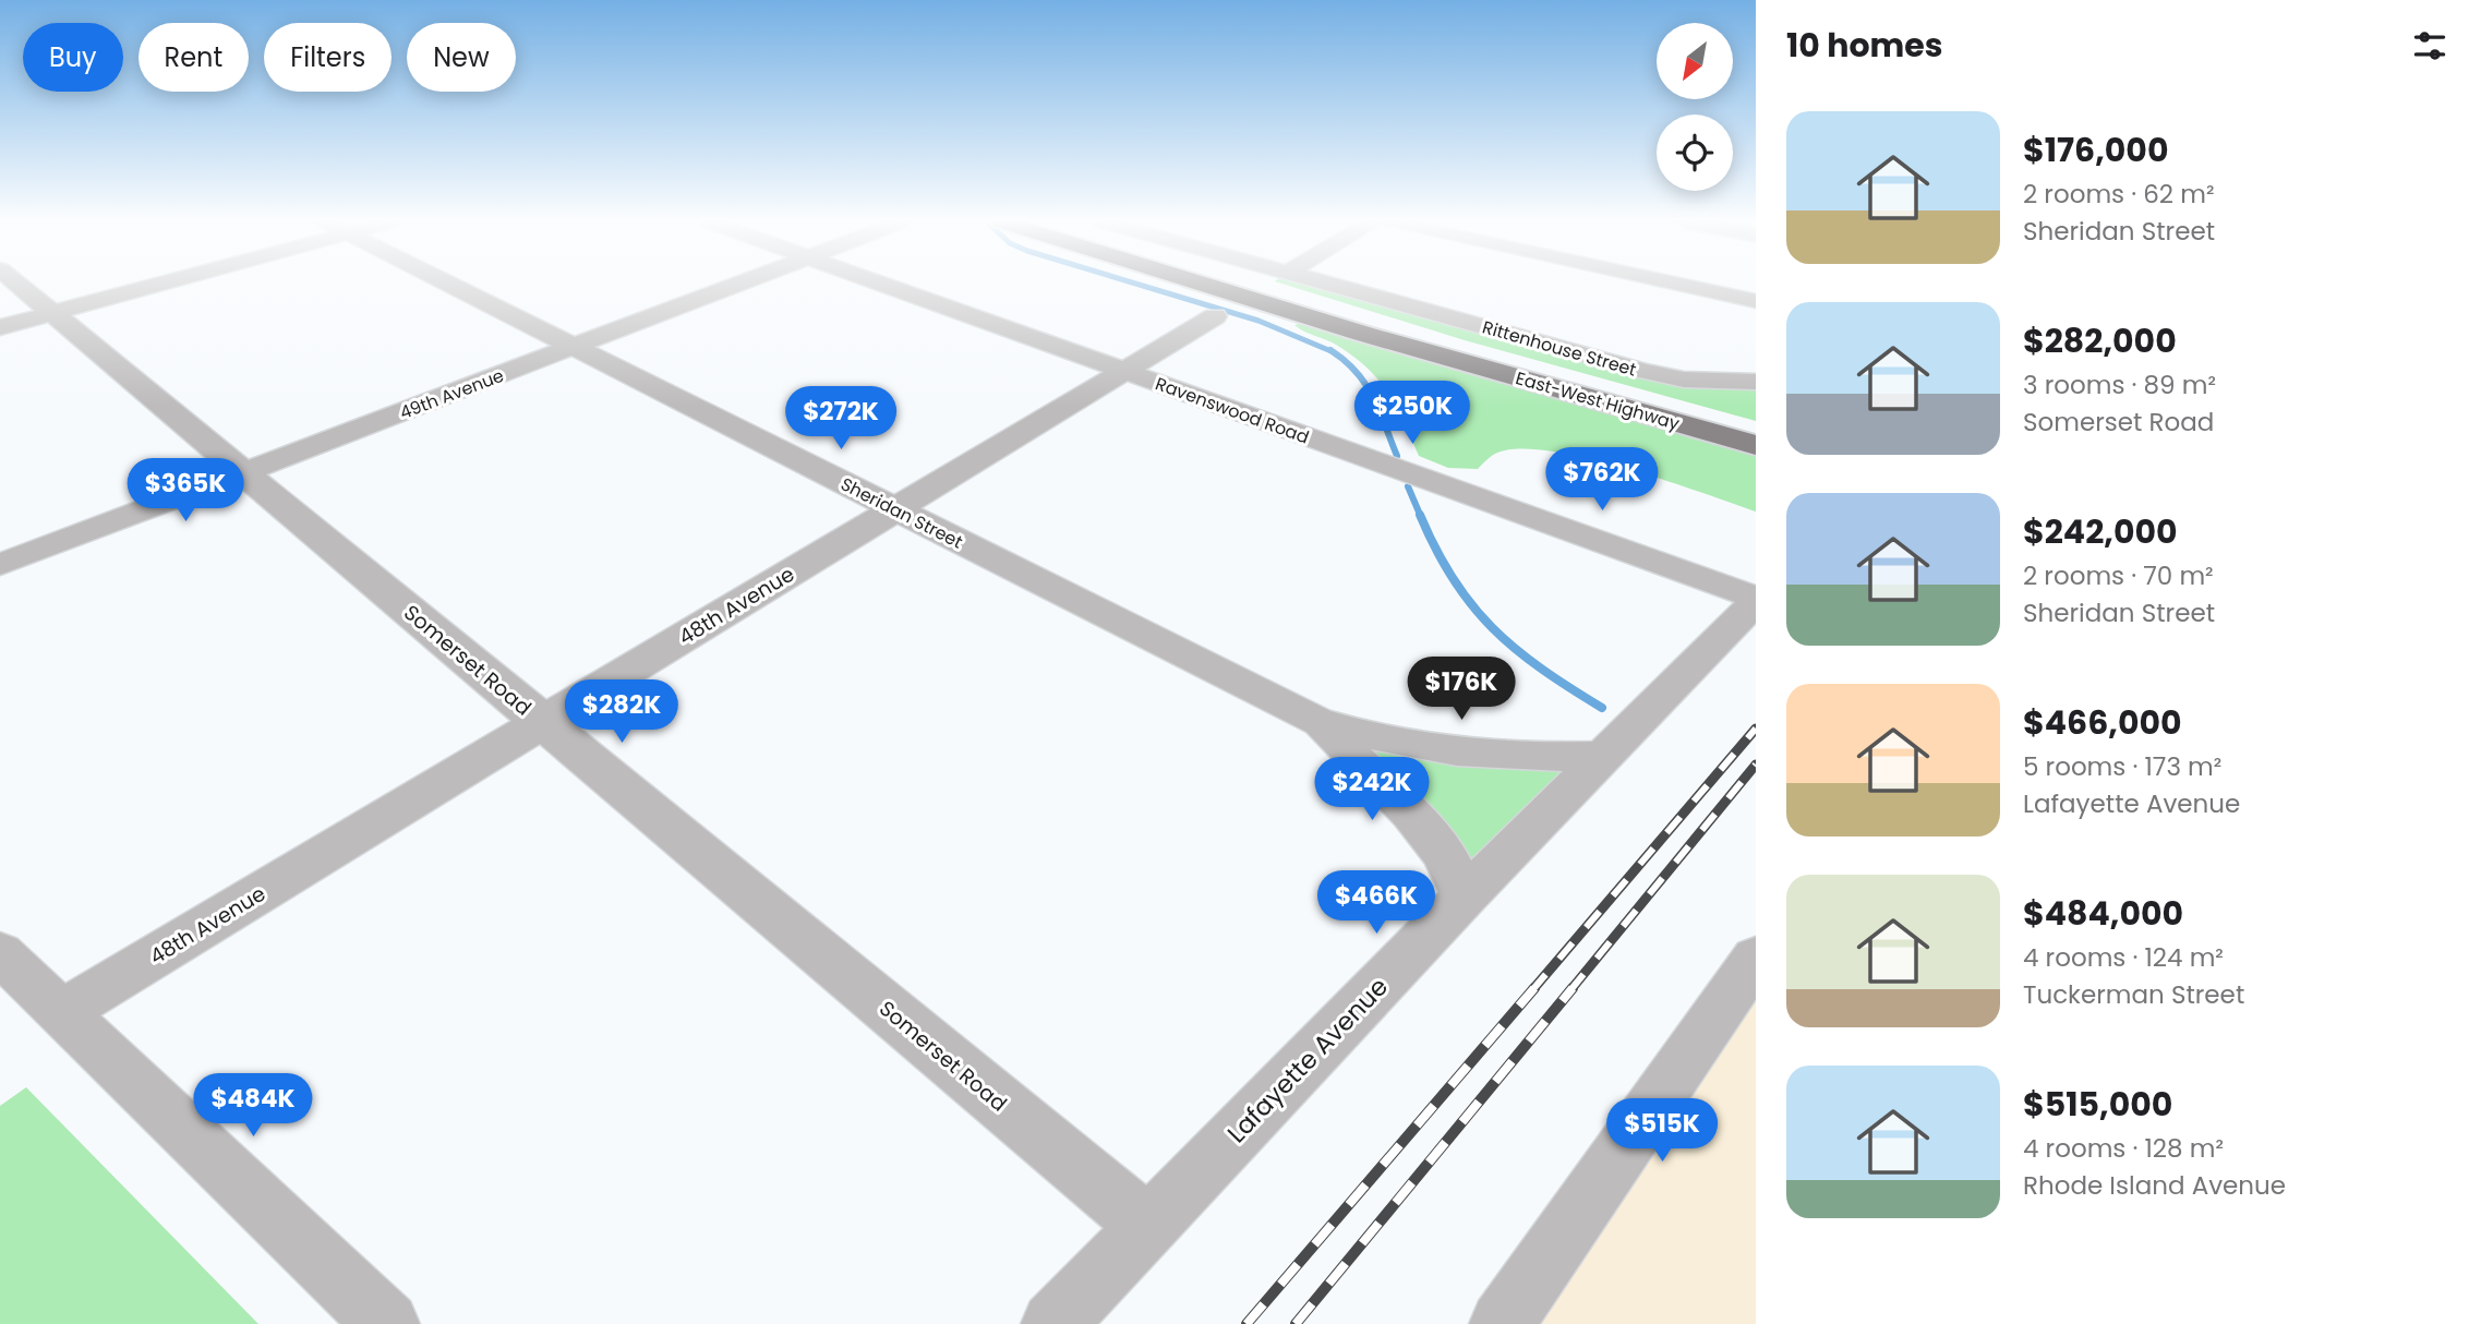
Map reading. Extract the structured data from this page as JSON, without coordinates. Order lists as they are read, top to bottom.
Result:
{
  "streets": {
    "main road": ["East-West Highway"],
    "street": [
      "Rittenhouse Street",
      "49th Avenue",
      "Ravenswood Road",
      "Sheridan Street",
      "48th Avenue",
      "Somerset Road",
      "Lafayette Avenue"
    ]
  },
  "crossings": [
    ["49th Avenue", "Sheridan Street"],
    ["49th Avenue", "Somerset Road"],
    ["Ravenswood Road", "48th Avenue"],
    ["Ravenswood Road", "Lafayette Avenue"],
    ["Sheridan Street", "48th Avenue"],
    ["Sheridan Street", "Lafayette Avenue"],
    ["48th Avenue", "Somerset Road"],
    ["Somerset Road", "Lafayette Avenue"]
  ],
  "north": "bottom left",
  "page": {
    "heading": "10 homes",
    "chip": [
      "Buy",
      "Rent",
      "Filters",
      "New"
    ],
    "list": [
      {
        "name": "$176,000",
        "note": "2 rooms · 62 m² · Sheridan Street"
      },
      {
        "name": "$282,000",
        "note": "3 rooms · 89 m² · Somerset Road"
      },
      {
        "name": "$242,000",
        "note": "2 rooms · 70 m² · Sheridan Street"
      },
      {
        "name": "$466,000",
        "note": "5 rooms · 173 m² · Lafayette Avenue"
      },
      {
        "name": "$484,000",
        "note": "4 rooms · 124 m² · Tuckerman Street"
      },
      {
        "name": "$515,000",
        "note": "4 rooms · 128 m² · Rhode Island Avenue"
      }
    ],
    "price": [
      "$250K",
      "$272K",
      "$762K",
      "$365K",
      "$176K",
      "$282K",
      "$242K",
      "$466K",
      "$484K",
      "$515K"
    ]
  }
}
